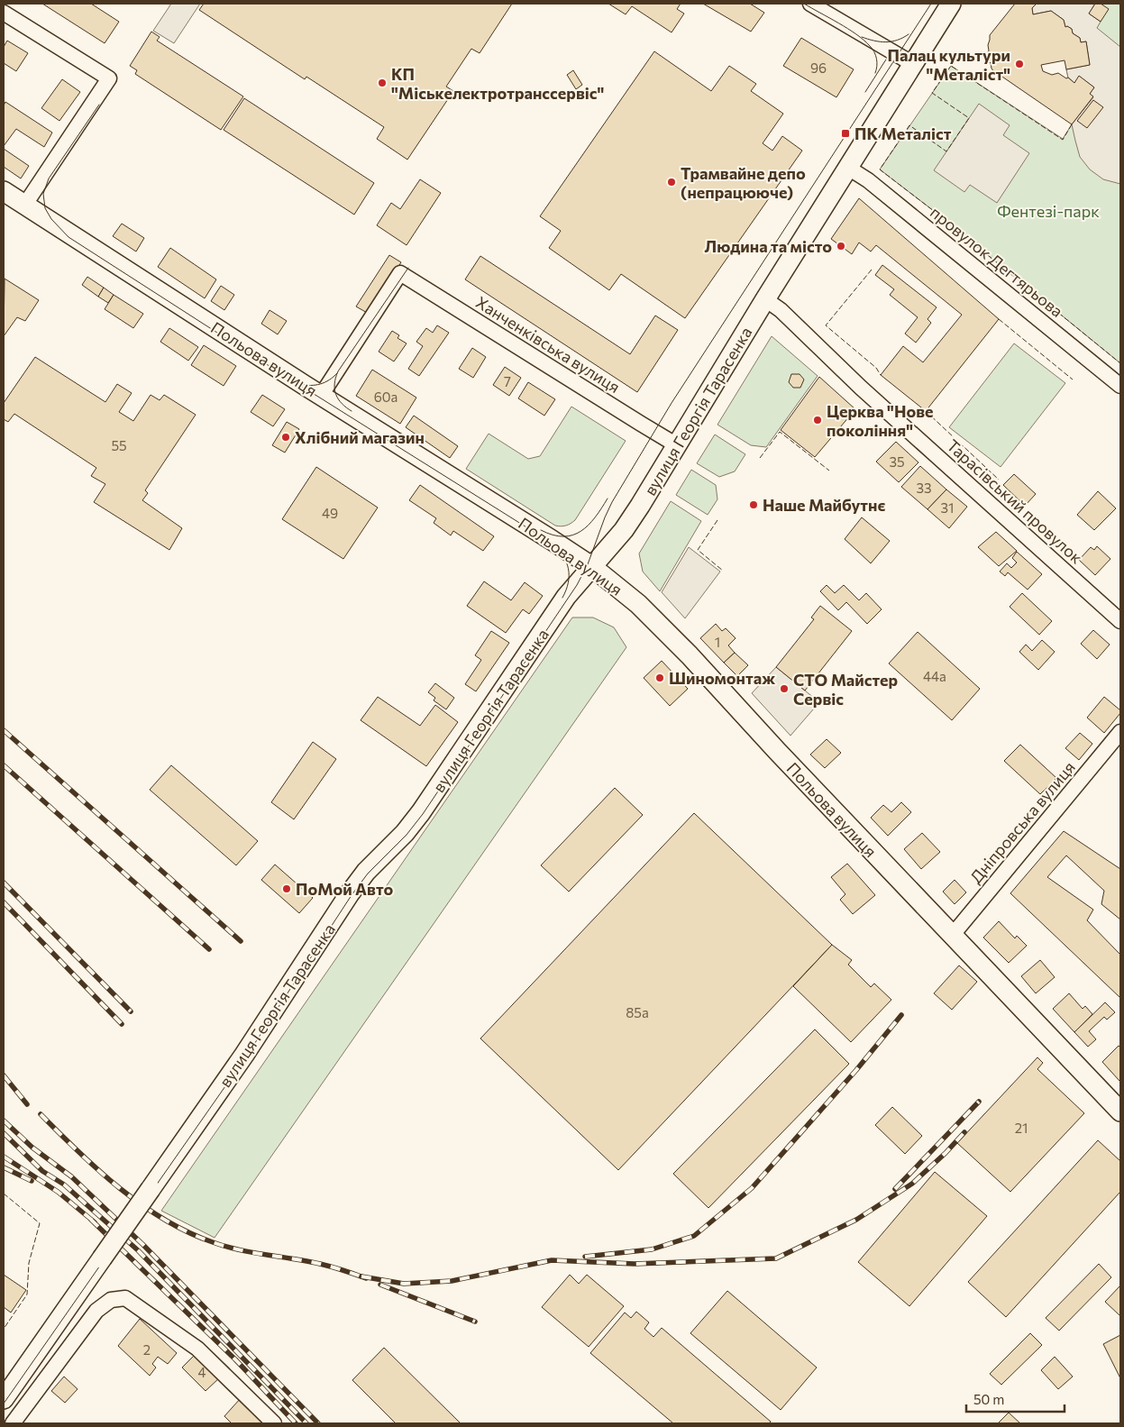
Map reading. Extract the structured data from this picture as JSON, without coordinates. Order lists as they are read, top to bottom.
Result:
{
  "streets": {
    "main road": ["Польова вулиця", "вулиця Георгія Тарасенка"],
    "street": [
      "провулок Дегтярьова",
      "Ханченківська вулиця",
      "Тарасівський провулок",
      "Дніпровська вулиця"
    ]
  },
  "crossings": [
    ["провулок Дегтярьова", "вулиця Георгія Тарасенка"],
    ["Ханченківська вулиця", "Польова вулиця"],
    ["Ханченківська вулиця", "вулиця Георгія Тарасенка"],
    ["Польова вулиця", "вулиця Георгія Тарасенка"],
    ["Польова вулиця", "Дніпровська вулиця"],
    ["вулиця Георгія Тарасенка", "Тарасівський провулок"]
  ],
  "parks": ["Фентезі-парк"],
  "places": {
    "other": [
      "Палац культури \"Металіст\"",
      "КП \"Міськелектротранссервіс\"",
      "Трамвайне депо (непрацююче)",
      "Людина та місто",
      "Церква \"Нове покоління\"",
      "Хлібний магазин",
      "Наше Майбутнє",
      "Шиномонтаж",
      "СТО Майстер Сервіс",
      "ПоМой Авто"
    ],
    "transit": ["ПК Металіст"]
  },
  "house_numbers": [
    "96",
    "7",
    "60а",
    "55",
    "35",
    "33",
    "31",
    "49",
    "1",
    "44а",
    "85а",
    "21",
    "2",
    "4"
  ],
  "scale_bar": "50 m"
}
